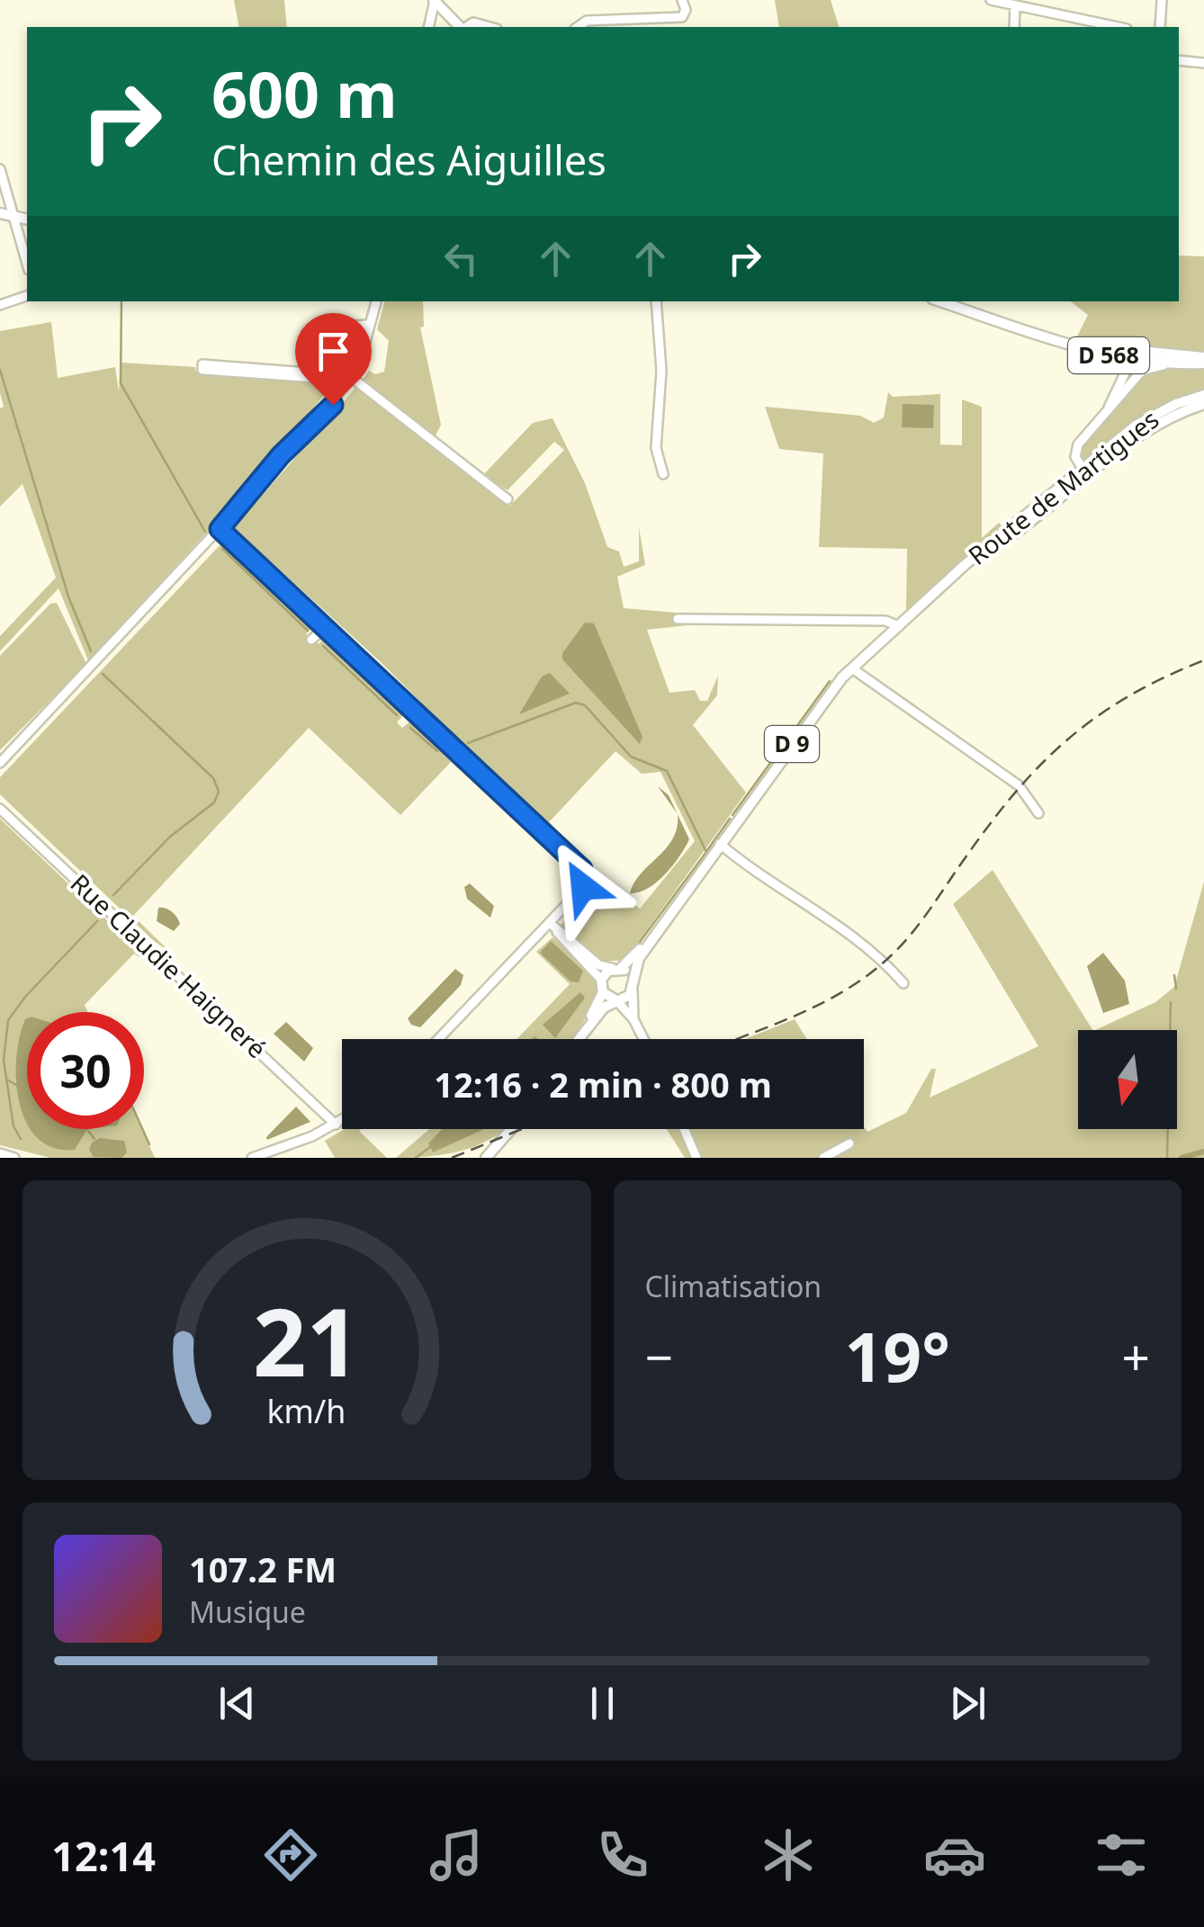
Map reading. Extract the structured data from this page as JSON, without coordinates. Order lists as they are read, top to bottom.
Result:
{
  "streets": {
    "main road": ["D 568", "Route de Martigues", "D 9"],
    "street": ["Rue Claudie Haigneré"]
  },
  "north": "bottom",
  "page": {
    "turn": ["600 m", "Chemin des Aiguilles"],
    "limit": "30",
    "trip": "12:16 · 2 min · 800 m",
    "tile": "Climatisation",
    "heat": ["−", "19°", "+"],
    "song": ["107.2 FM", "Musique"],
    "tabs": "12:14",
    "gauge": ["21", "km/h"]
  }
}
